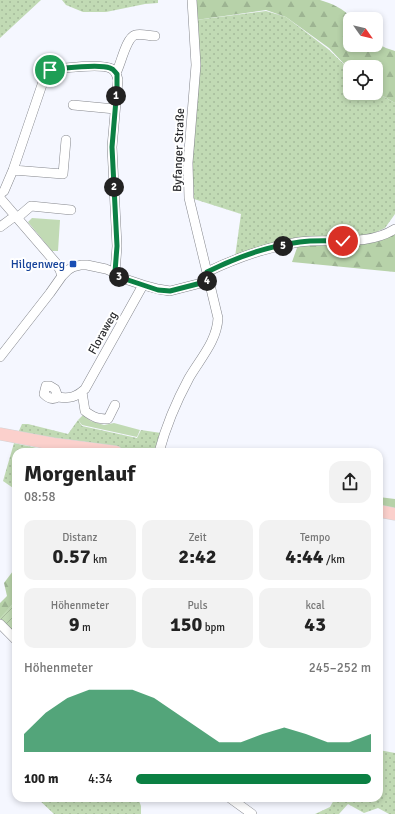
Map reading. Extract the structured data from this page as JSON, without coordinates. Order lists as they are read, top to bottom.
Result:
{
  "streets": {
    "street": ["Byfanger Straße", "Floraweg"]
  },
  "places": {
    "transit": ["Hilgenweg"]
  },
  "north": "bottom right",
  "page": {
    "pins": [
      "1",
      "2",
      "5",
      "3",
      "4"
    ],
    "heading": ["Morgenlauf", "08:58"],
    "stats": [
      ["Distanz", "0.57 km"],
      ["Zeit", "2:42"],
      ["Tempo", "4:44 /km"],
      ["Höhenmeter", "9 m"],
      ["Puls", "150 bpm"],
      ["kcal", "43"]
    ],
    "chart": ["Höhenmeter", "245–252 m"],
    "list": [
      {
        "name": "100 m",
        "note": "4:34"
      }
    ]
  }
}
